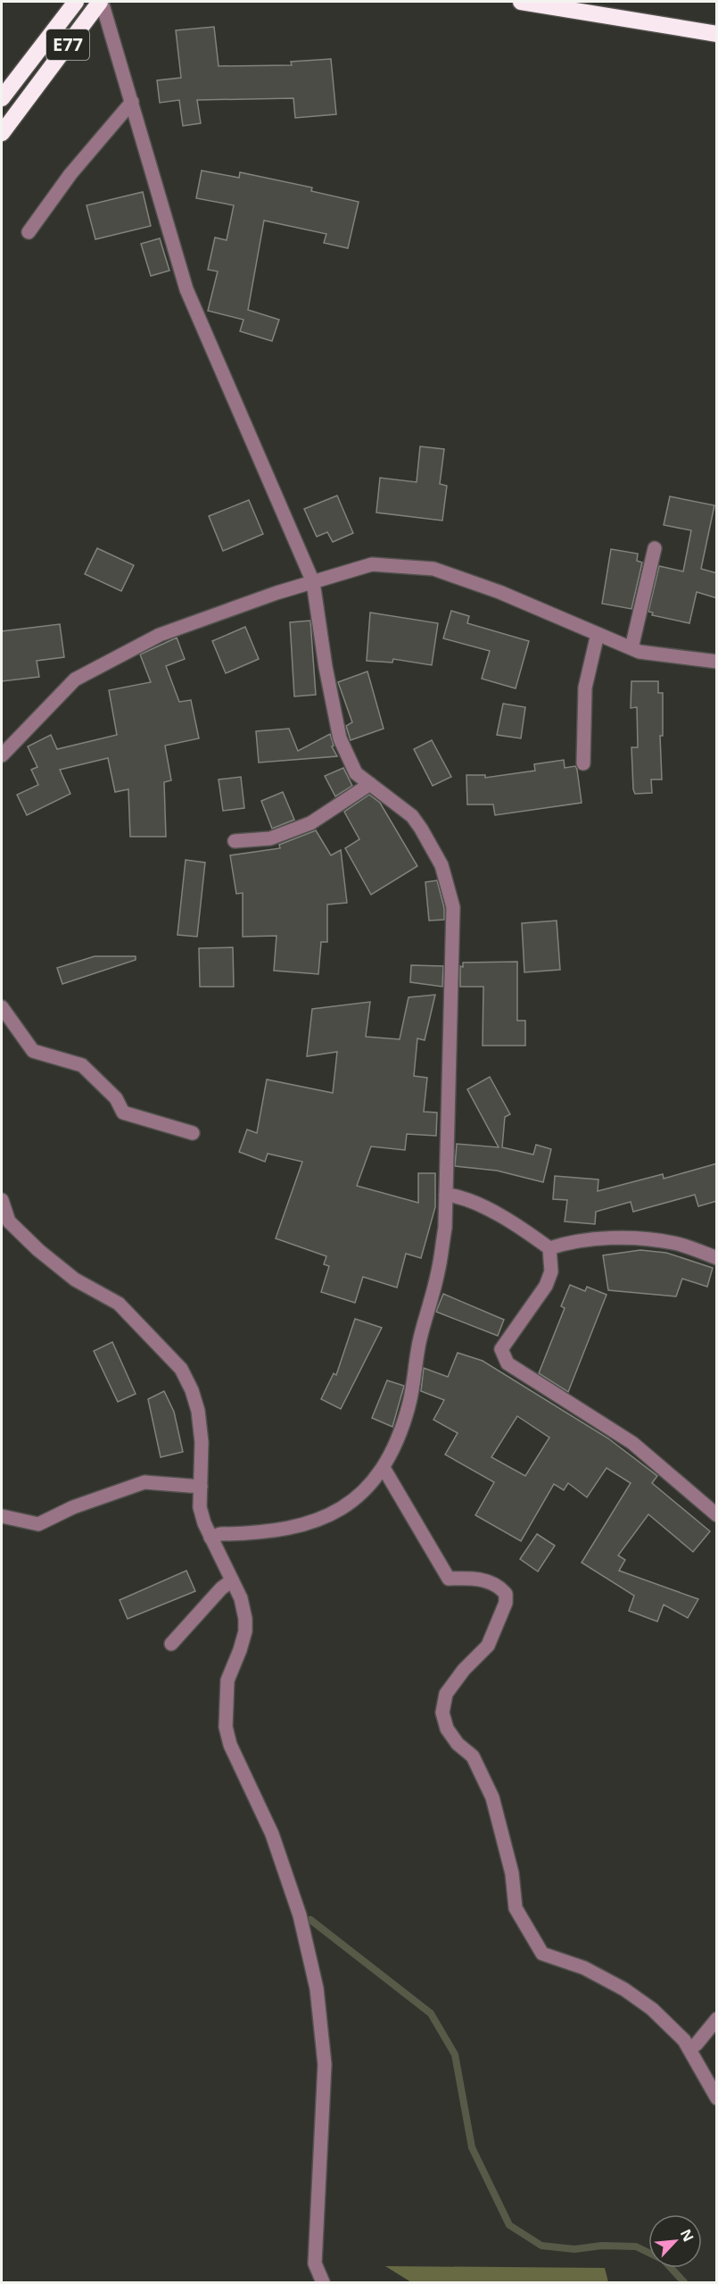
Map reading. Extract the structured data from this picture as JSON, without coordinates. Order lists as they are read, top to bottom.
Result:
{
  "streets": {
    "highway": ["E77"]
  },
  "north": "top right"
}
